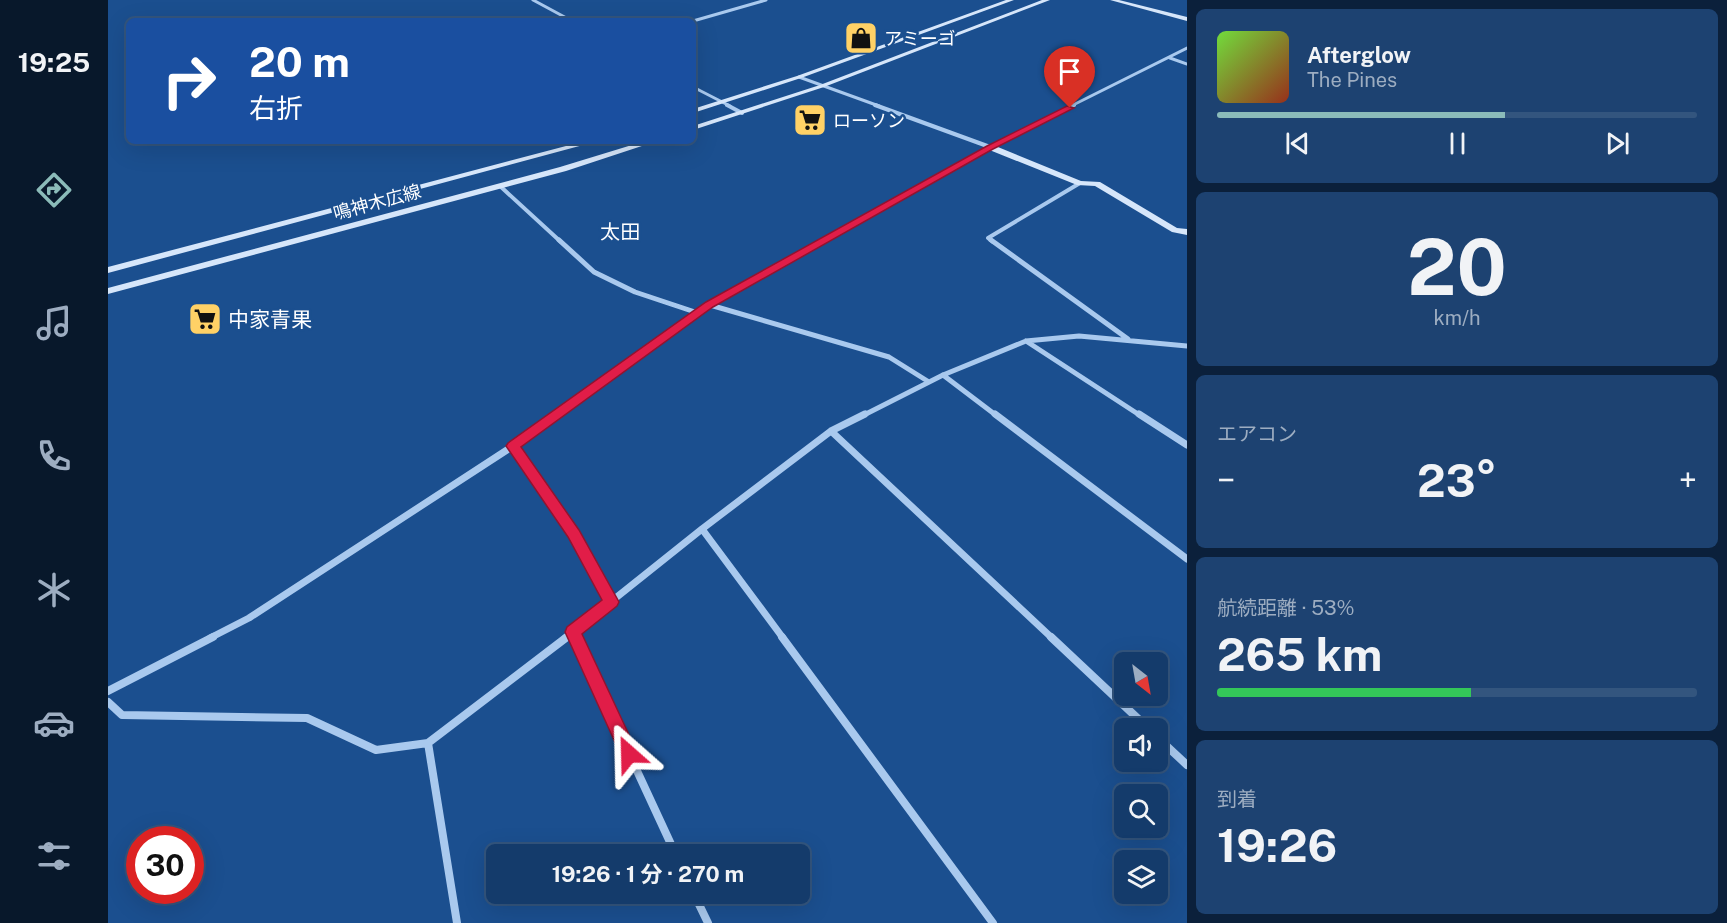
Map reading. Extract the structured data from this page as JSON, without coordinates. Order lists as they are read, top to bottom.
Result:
{
  "streets": {
    "main road": ["鳴神木広線"]
  },
  "districts": ["太田"],
  "places": {
    "shop": ["アミーゴ"],
    "supermarket": ["ローソン", "中家青果"]
  },
  "north": "bottom right",
  "page": {
    "tabs": "19:25",
    "turn": ["20 m", "右折"],
    "song": ["Afterglow", "The Pines"],
    "tile": [
      ["20", "km/h"],
      "エアコン",
      ["航続距離 · 53%", "265 km"],
      ["到着", "19:26"]
    ],
    "heat": ["−", "23°", "+"],
    "limit": "30",
    "trip": "19:26 · 1 分 · 270 m"
  }
}
